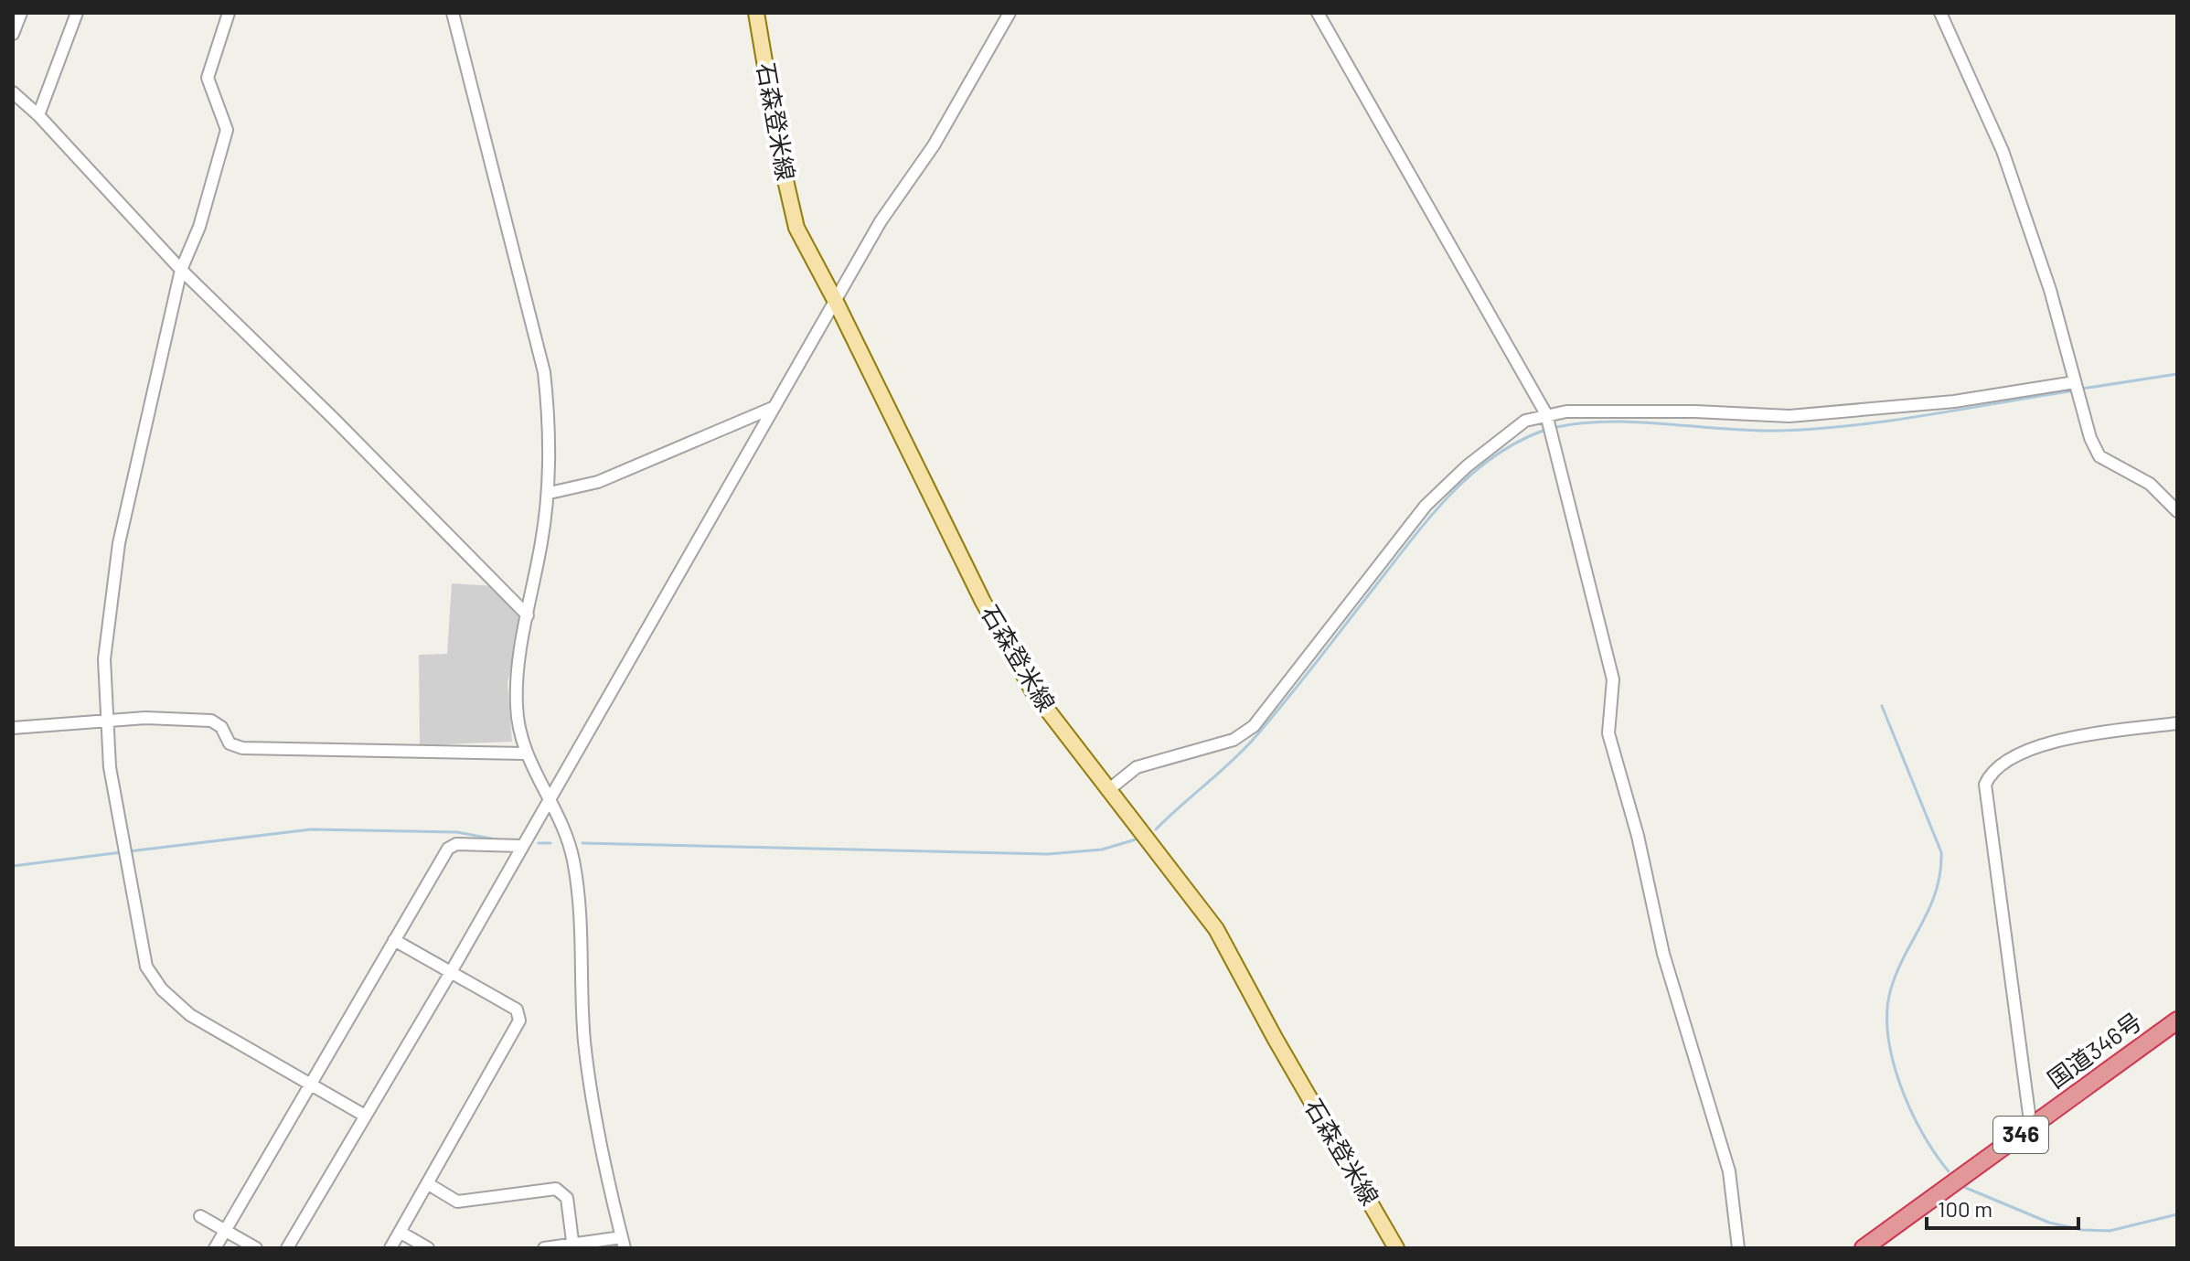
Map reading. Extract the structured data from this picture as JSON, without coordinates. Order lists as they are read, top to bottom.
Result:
{
  "streets": {
    "highway": ["国道346号", "346"],
    "main road": ["石森登米線"]
  },
  "scale_bar": "100 m"
}
